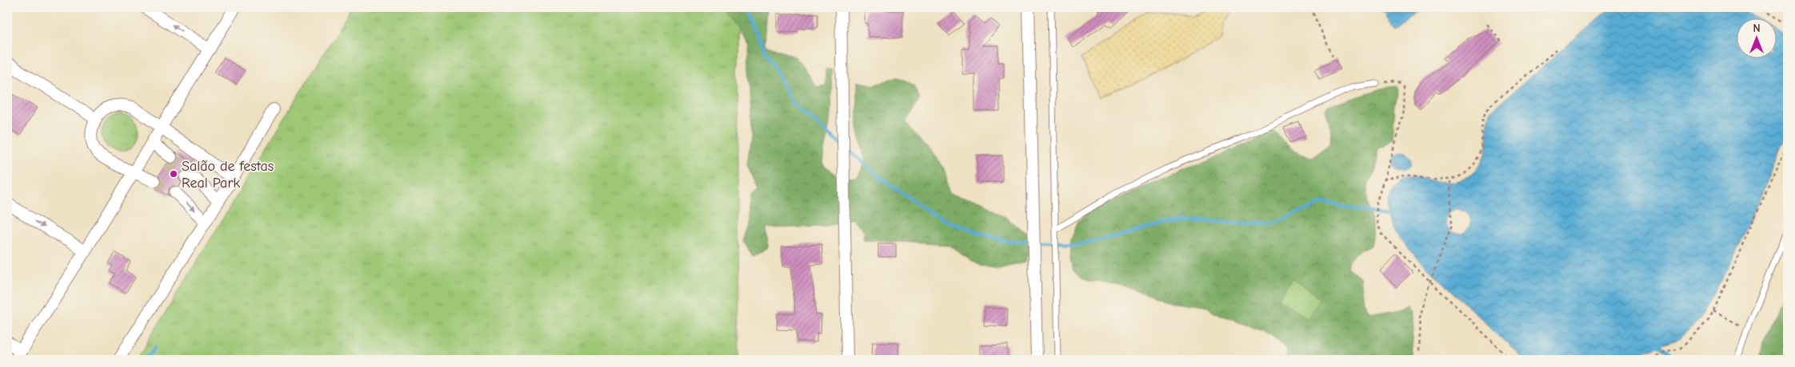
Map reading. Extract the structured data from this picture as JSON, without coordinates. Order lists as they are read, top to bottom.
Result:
{
  "places": ["Salão de festas Real Park"],
  "north": "top"
}
